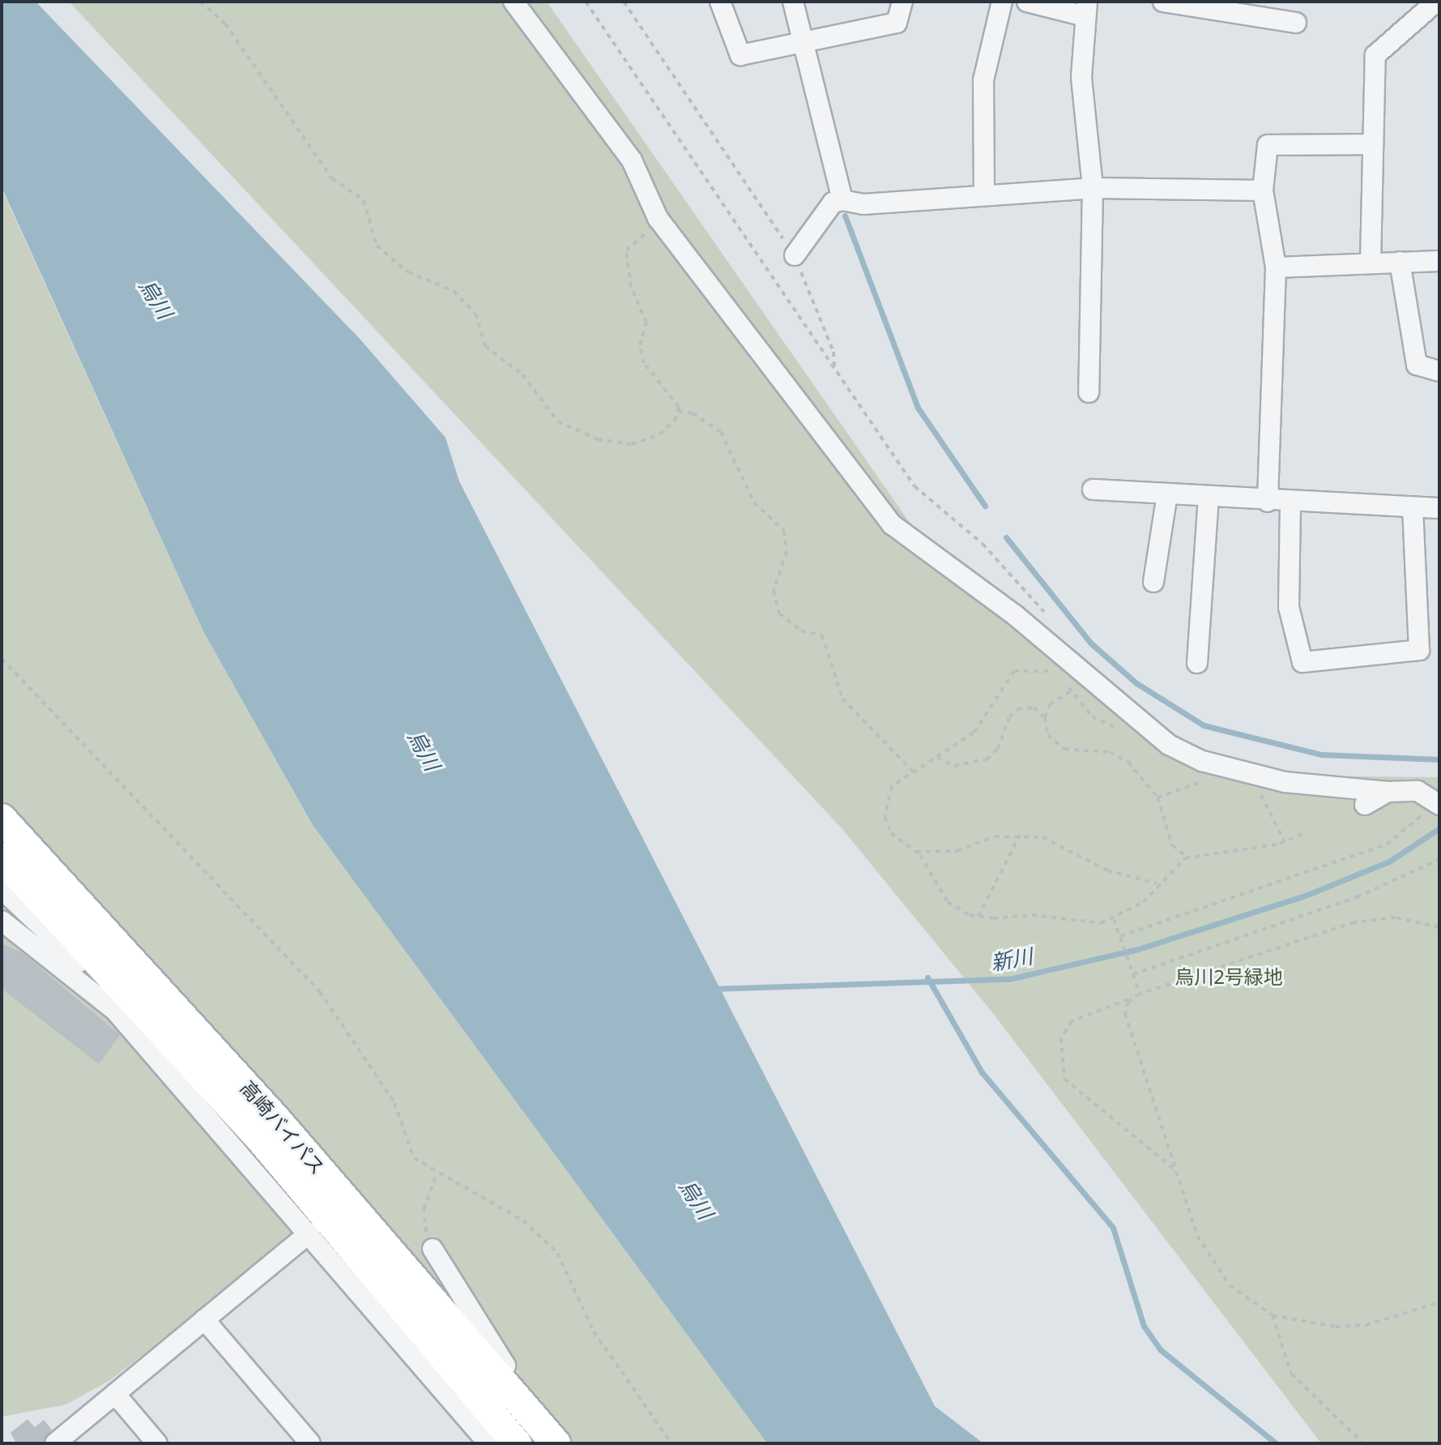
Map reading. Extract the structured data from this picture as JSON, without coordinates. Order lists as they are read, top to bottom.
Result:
{
  "streets": {
    "highway": ["高崎バイパス"]
  },
  "water": ["烏川", "新川"],
  "parks": ["烏川2号緑地"]
}
